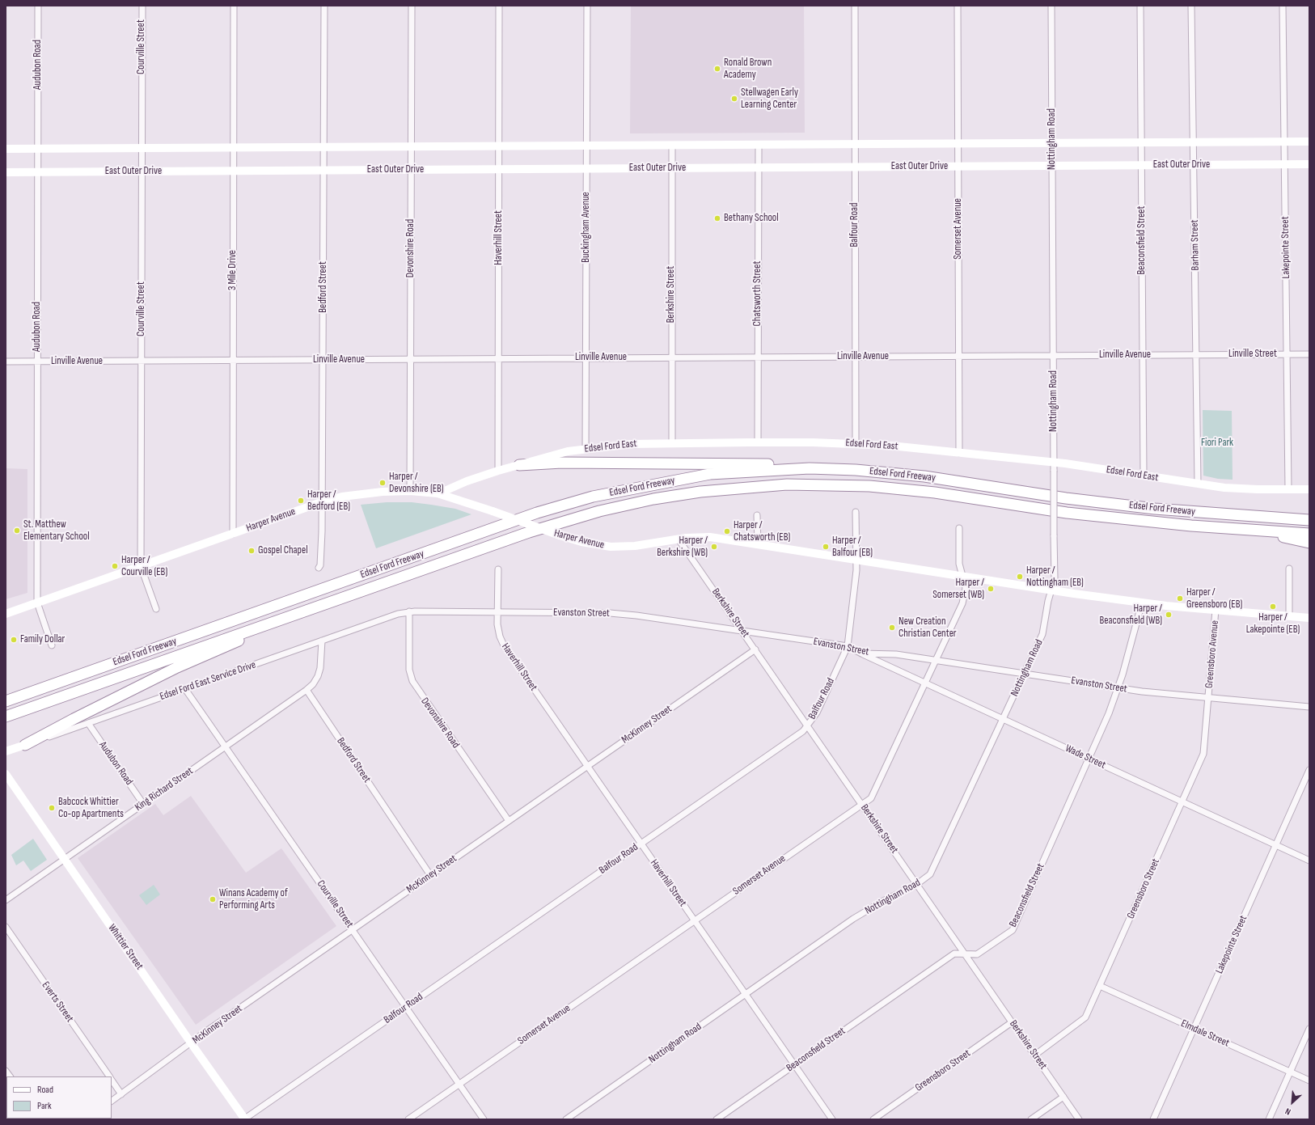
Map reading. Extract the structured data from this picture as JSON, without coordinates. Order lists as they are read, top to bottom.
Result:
{
  "streets": {
    "highway": ["Edsel Ford Freeway"],
    "street": [
      "Courville Street",
      "Audubon Road",
      "Nottingham Road",
      "East Outer Drive",
      "Balfour Road",
      "Buckingham Avenue",
      "Somerset Avenue",
      "Haverhill Street",
      "Beaconsfield Street",
      "Barham Street",
      "Lakepointe Street",
      "Devonshire Road",
      "3 Mile Drive",
      "Bedford Street",
      "Chatsworth Street",
      "Berkshire Street",
      "Linville Street",
      "Linville Avenue",
      "Edsel Ford East",
      "Harper Avenue",
      "Evanston Street",
      "Greensboro Avenue",
      "Edsel Ford East Service Drive",
      "McKinney Street",
      "Wade Street",
      "King Richard Street",
      "Greensboro Street",
      "Whittier Street",
      "Everts Street",
      "Elmdale Street"
    ]
  },
  "crossings": [
    ["Courville Street", "East Outer Drive"],
    ["Courville Street", "Balfour Road"],
    ["Courville Street", "Somerset Avenue"],
    ["Courville Street", "Linville Avenue"],
    ["Courville Street", "Harper Avenue"],
    ["Courville Street", "Edsel Ford East Service Drive"],
    ["Courville Street", "McKinney Street"],
    ["Courville Street", "King Richard Street"],
    ["Audubon Road", "East Outer Drive"],
    ["Audubon Road", "Linville Avenue"],
    ["Audubon Road", "Harper Avenue"],
    ["Audubon Road", "Edsel Ford East Service Drive"],
    ["Audubon Road", "King Richard Street"],
    ["Nottingham Road", "East Outer Drive"],
    ["Nottingham Road", "Haverhill Street"],
    ["Nottingham Road", "Berkshire Street"],
    ["Nottingham Road", "Linville Avenue"],
    ["Nottingham Road", "Edsel Ford East"],
    ["Nottingham Road", "Harper Avenue"],
    ["Nottingham Road", "Evanston Street"],
    ["Nottingham Road", "Wade Street"],
    ["East Outer Drive", "Balfour Road"],
    ["East Outer Drive", "Buckingham Avenue"],
    ["East Outer Drive", "Somerset Avenue"],
    ["East Outer Drive", "Haverhill Street"],
    ["East Outer Drive", "Beaconsfield Street"],
    ["East Outer Drive", "Barham Street"],
    ["East Outer Drive", "Lakepointe Street"],
    ["East Outer Drive", "Devonshire Road"],
    ["East Outer Drive", "3 Mile Drive"],
    ["East Outer Drive", "Bedford Street"],
    ["East Outer Drive", "Chatsworth Street"],
    ["East Outer Drive", "Berkshire Street"],
    ["Balfour Road", "Haverhill Street"],
    ["Balfour Road", "Berkshire Street"],
    ["Balfour Road", "Linville Avenue"],
    ["Balfour Road", "Edsel Ford East"],
    ["Balfour Road", "Harper Avenue"],
    ["Balfour Road", "Evanston Street"],
    ["Balfour Road", "Whittier Street"],
    ["Buckingham Avenue", "Linville Avenue"],
    ["Buckingham Avenue", "Edsel Ford East"],
    ["Somerset Avenue", "Haverhill Street"],
    ["Somerset Avenue", "Berkshire Street"],
    ["Somerset Avenue", "Linville Avenue"],
    ["Somerset Avenue", "Edsel Ford East"],
    ["Somerset Avenue", "Harper Avenue"],
    ["Somerset Avenue", "Evanston Street"],
    ["Somerset Avenue", "Wade Street"],
    ["Haverhill Street", "Beaconsfield Street"],
    ["Haverhill Street", "Linville Avenue"],
    ["Haverhill Street", "Edsel Ford East"],
    ["Haverhill Street", "Evanston Street"],
    ["Haverhill Street", "McKinney Street"],
    ["Beaconsfield Street", "Berkshire Street"],
    ["Beaconsfield Street", "Linville Avenue"],
    ["Beaconsfield Street", "Edsel Ford East"],
    ["Beaconsfield Street", "Harper Avenue"],
    ["Beaconsfield Street", "Evanston Street"],
    ["Beaconsfield Street", "Wade Street"],
    ["Barham Street", "Linville Street"],
    ["Barham Street", "Linville Avenue"],
    ["Barham Street", "Edsel Ford East"],
    ["Lakepointe Street", "Linville Street"],
    ["Lakepointe Street", "Edsel Ford East"],
    ["Lakepointe Street", "Wade Street"],
    ["Lakepointe Street", "Elmdale Street"],
    ["Devonshire Road", "Linville Avenue"],
    ["Devonshire Road", "Harper Avenue"],
    ["Devonshire Road", "Evanston Street"],
    ["Devonshire Road", "Edsel Ford East Service Drive"],
    ["Devonshire Road", "McKinney Street"],
    ["3 Mile Drive", "Linville Avenue"],
    ["3 Mile Drive", "Harper Avenue"],
    ["Bedford Street", "Linville Avenue"],
    ["Bedford Street", "Harper Avenue"],
    ["Bedford Street", "McKinney Street"],
    ["Bedford Street", "King Richard Street"],
    ["Chatsworth Street", "Linville Avenue"],
    ["Chatsworth Street", "Edsel Ford East"],
    ["Berkshire Street", "Linville Avenue"],
    ["Berkshire Street", "Edsel Ford East"],
    ["Berkshire Street", "Harper Avenue"],
    ["Berkshire Street", "Evanston Street"],
    ["Berkshire Street", "McKinney Street"],
    ["Berkshire Street", "Greensboro Street"],
    ["Linville Street", "Linville Avenue"],
    ["Edsel Ford East", "Harper Avenue"],
    ["Harper Avenue", "Greensboro Avenue"],
    ["Evanston Street", "Greensboro Avenue"],
    ["Evanston Street", "Edsel Ford East Service Drive"],
    ["Evanston Street", "Wade Street"],
    ["Evanston Street", "Greensboro Street"],
    ["Greensboro Avenue", "Greensboro Street"],
    ["McKinney Street", "Whittier Street"],
    ["McKinney Street", "Everts Street"],
    ["Wade Street", "Greensboro Street"],
    ["King Richard Street", "Whittier Street"],
    ["Greensboro Street", "Elmdale Street"]
  ],
  "parks": ["Fiori Park"],
  "places": [
    "Ronald Brown Academy",
    "Stellwagen Early Learning Center",
    "Bethany School",
    "Harper / Devonshire (EB)",
    "Harper / Bedford (EB)",
    "St. Matthew Elementary School",
    "Harper / Chatsworth (EB)",
    "Harper / Berkshire (WB)",
    "Harper / Balfour (EB)",
    "Gospel Chapel",
    "Harper / Courville (EB)",
    "Harper / Nottingham (EB)",
    "Harper / Somerset (WB)",
    "Harper / Greensboro (EB)",
    "Harper / Lakepointe (EB)",
    "Harper / Beaconsfield (WB)",
    "New Creation Christian Center",
    "Family Dollar",
    "Babcock Whittier Co-op Apartments",
    "Winans Academy of Performing Arts"
  ],
  "legend": ["Road", "Park"],
  "north": "bottom left"
}
